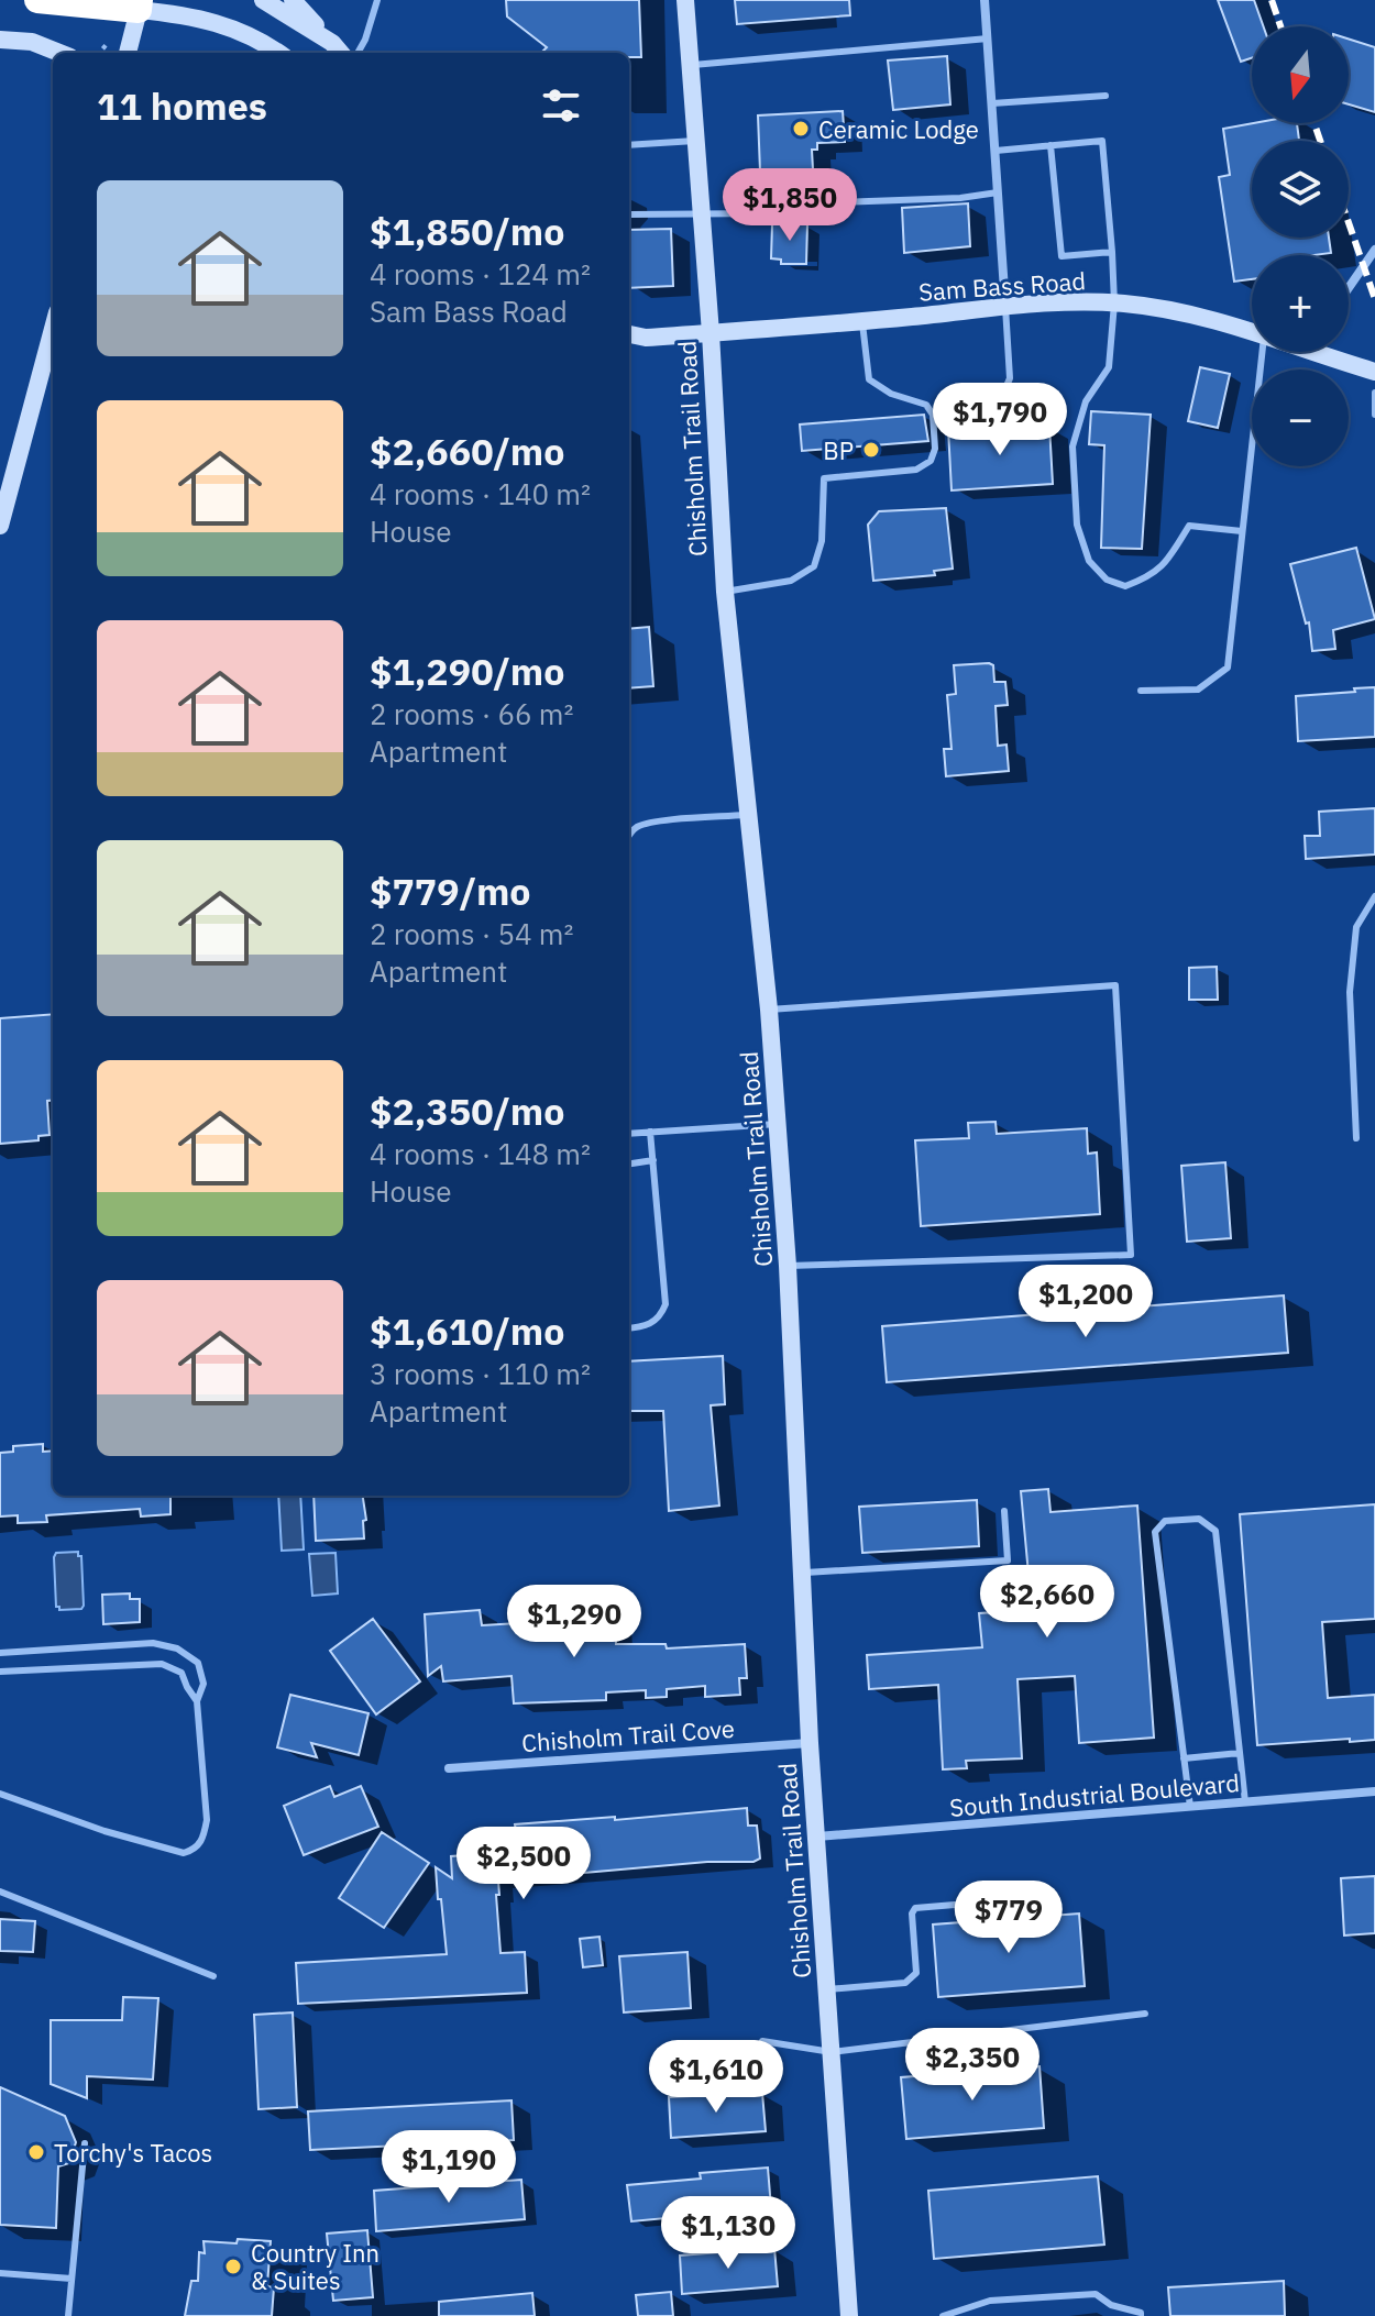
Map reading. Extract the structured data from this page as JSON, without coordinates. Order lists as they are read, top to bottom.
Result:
{
  "streets": {
    "street": [
      "Sam Bass Road",
      "Chisholm Trail Road",
      "Chisholm Trail Cove",
      "South Industrial Boulevard"
    ]
  },
  "crossings": [
    ["Sam Bass Road", "Chisholm Trail Road"],
    ["Chisholm Trail Road", "Chisholm Trail Cove"],
    ["Chisholm Trail Road", "South Industrial Boulevard"]
  ],
  "places": [
    "Ceramic Lodge",
    "BP",
    "Torchy's Tacos",
    "Country Inn & Suites"
  ],
  "north": "bottom",
  "page": {
    "map_buttons": ["+", "−"],
    "heading": "11 homes",
    "list": [
      {
        "name": "$1,850/mo",
        "note": "4 rooms · 124 m² · Sam Bass Road"
      },
      {
        "name": "$2,660/mo",
        "note": "4 rooms · 140 m² · House"
      },
      {
        "name": "$1,290/mo",
        "note": "2 rooms · 66 m² · Apartment"
      },
      {
        "name": "$779/mo",
        "note": "2 rooms · 54 m² · Apartment"
      },
      {
        "name": "$2,350/mo",
        "note": "4 rooms · 148 m² · House"
      },
      {
        "name": "$1,610/mo",
        "note": "3 rooms · 110 m² · Apartment"
      }
    ],
    "price": [
      "$1,850",
      "$1,790",
      "$1,200",
      "$2,660",
      "$1,290",
      "$2,500",
      "$779",
      "$2,350",
      "$1,610",
      "$1,190",
      "$1,130"
    ]
  }
}
